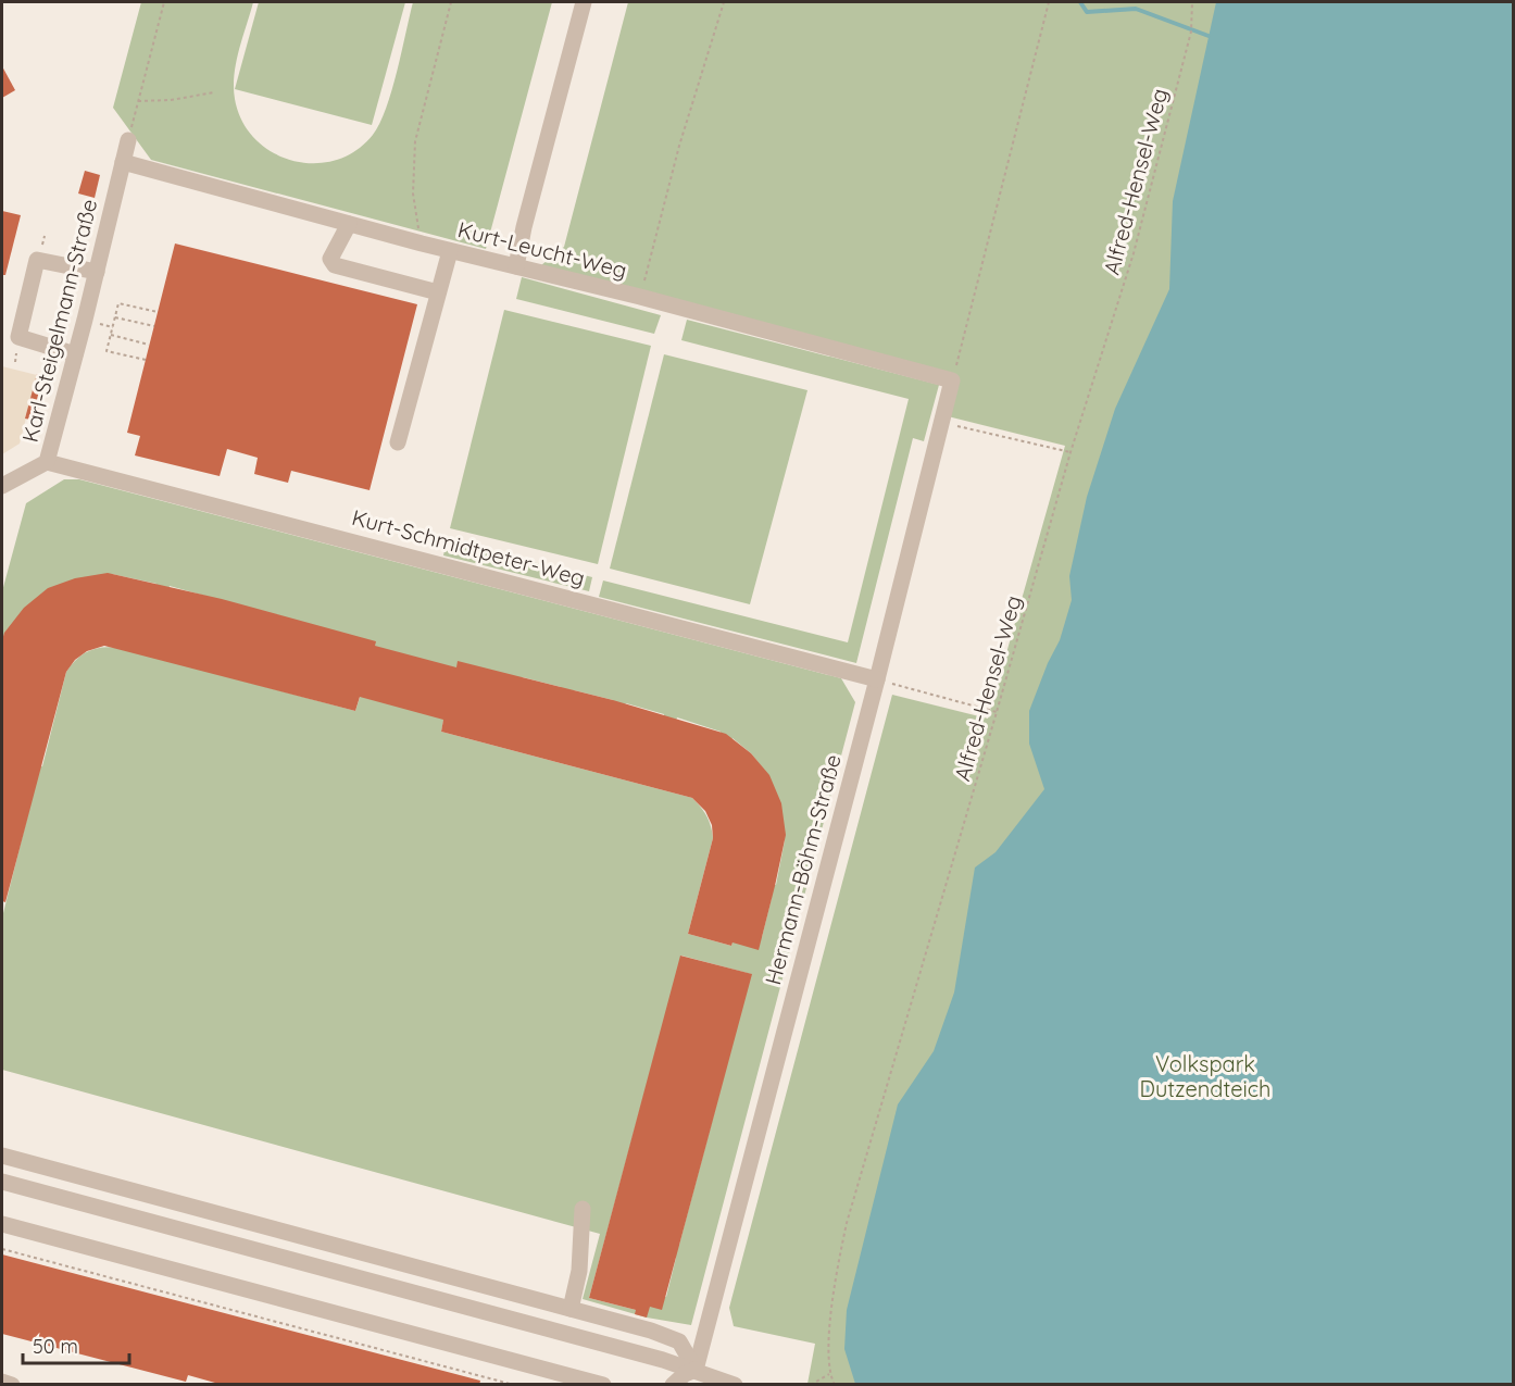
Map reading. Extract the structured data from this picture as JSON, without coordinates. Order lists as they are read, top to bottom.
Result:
{
  "streets": {
    "street": [
      "Kurt-Leucht-Weg",
      "Karl-Steigelmann-Straße",
      "Kurt-Schmidtpeter-Weg",
      "Hermann-Böhm-Straße"
    ],
    "path": ["Alfred-Hensel-Weg"]
  },
  "crossings": [
    ["Kurt-Leucht-Weg", "Karl-Steigelmann-Straße"],
    ["Kurt-Leucht-Weg", "Hermann-Böhm-Straße"],
    ["Karl-Steigelmann-Straße", "Kurt-Schmidtpeter-Weg"],
    ["Kurt-Schmidtpeter-Weg", "Hermann-Böhm-Straße"]
  ],
  "parks": ["Volkspark Dutzendteich"],
  "scale_bar": "50 m"
}
